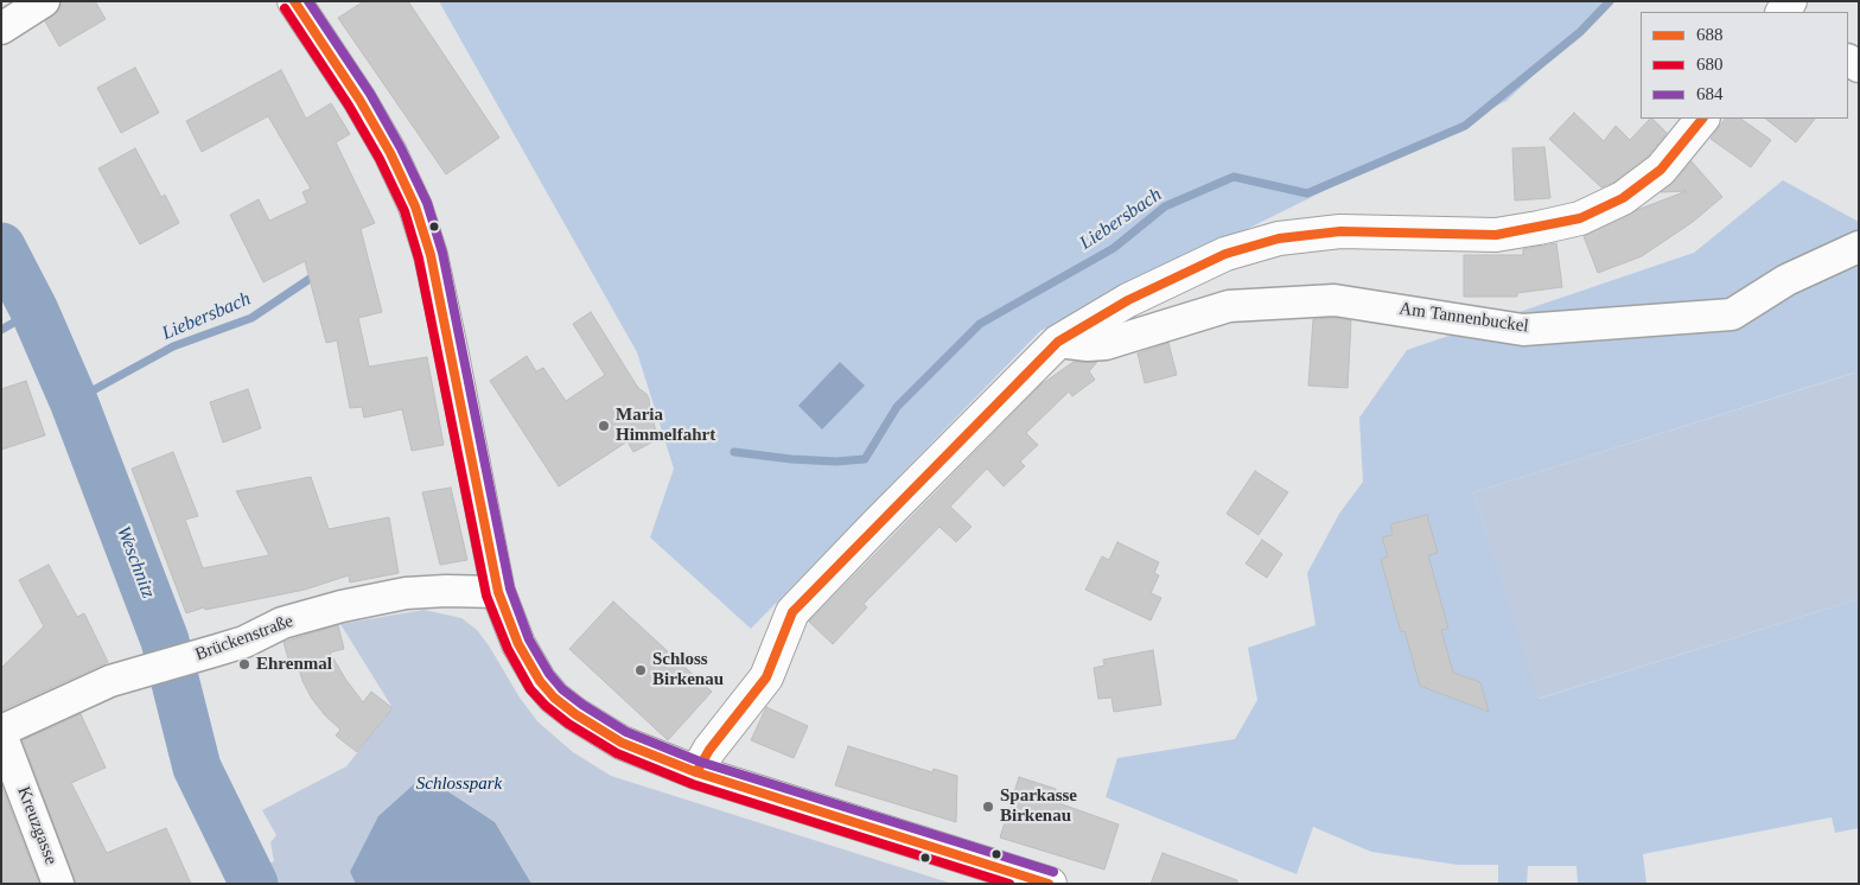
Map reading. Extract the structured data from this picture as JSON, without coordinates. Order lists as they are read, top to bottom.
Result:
{
  "streets": {
    "street": ["Am Tannenbuckel", "Brückenstraße", "Kreuzgasse"]
  },
  "crossings": [
    ["Brückenstraße", "Kreuzgasse"]
  ],
  "water": ["Liebersbach", "Weschnitz"],
  "parks": ["Schlosspark"],
  "places": [
    "Maria Himmelfahrt",
    "Ehrenmal",
    "Schloss Birkenau",
    "Sparkasse Birkenau"
  ],
  "lines": ["transit line 688", "transit line 684", "transit line 680"],
  "legend": ["688", "680", "684"]
}
